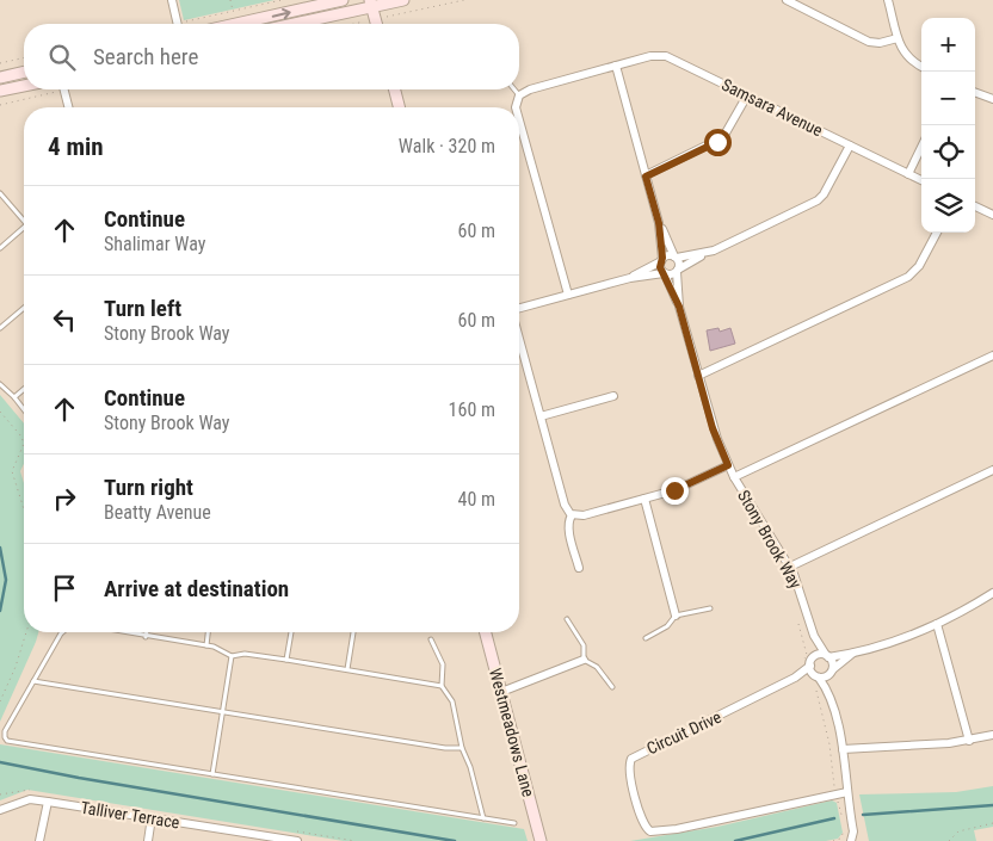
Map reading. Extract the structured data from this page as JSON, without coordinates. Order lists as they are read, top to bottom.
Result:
{
  "streets": {
    "street": [
      "Samsara Avenue",
      "Stony Brook Way",
      "Westmeadows Lane",
      "Circuit Drive",
      "Talliver Terrace"
    ]
  },
  "crossings": [
    ["Stony Brook Way", "Circuit Drive"]
  ],
  "page": {
    "map_buttons": ["+", "−"],
    "search": "Search here",
    "heading": ["4 min", "Walk · 320 m"],
    "list": [
      ["Continue", "Shalimar Way", "60 m"],
      ["Turn left", "Stony Brook Way", "60 m"],
      ["Continue", "Stony Brook Way", "160 m"],
      ["Turn right", "Beatty Avenue", "40 m"],
      "Arrive at destination"
    ]
  }
}
